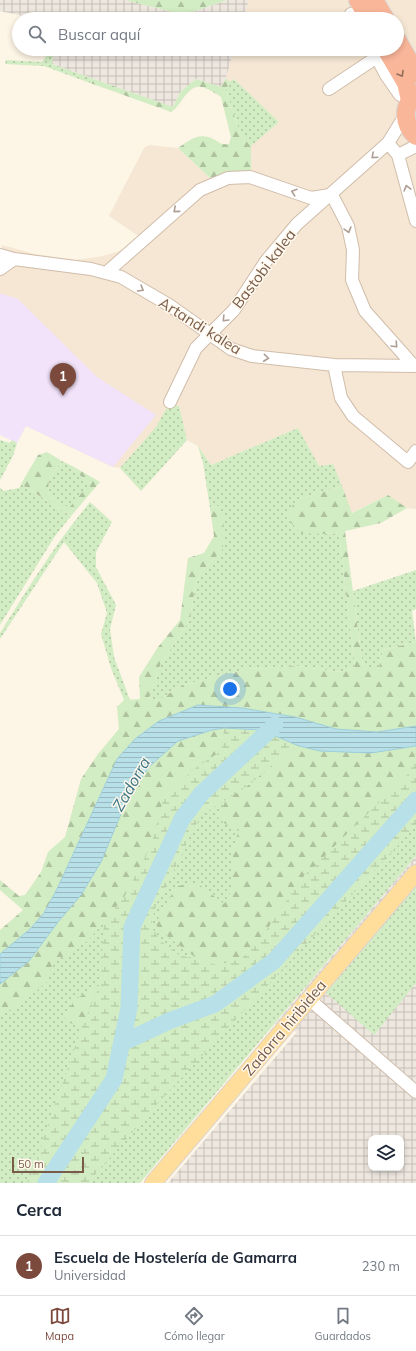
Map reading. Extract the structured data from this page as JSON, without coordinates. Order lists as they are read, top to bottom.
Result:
{
  "streets": {
    "main road": ["Zadorra hiribidea"],
    "street": ["Bastobi kalea", "Artandi kalea"]
  },
  "crossings": [
    ["Bastobi kalea", "Artandi kalea"]
  ],
  "one_way": ["Bastobi kalea", "Artandi kalea"],
  "water": ["Zadorra"],
  "scale_bar": "50 m",
  "page": {
    "search": "Buscar aquí",
    "pins": "1",
    "scale": "50 m",
    "heading": "Cerca",
    "list": [
      {
        "mark": "1",
        "name": "Escuela de Hostelería de Gamarra",
        "note": "Universidad",
        "value": "230 m"
      }
    ],
    "nav": ["Mapa", "Cómo llegar", "Guardados"]
  }
}
